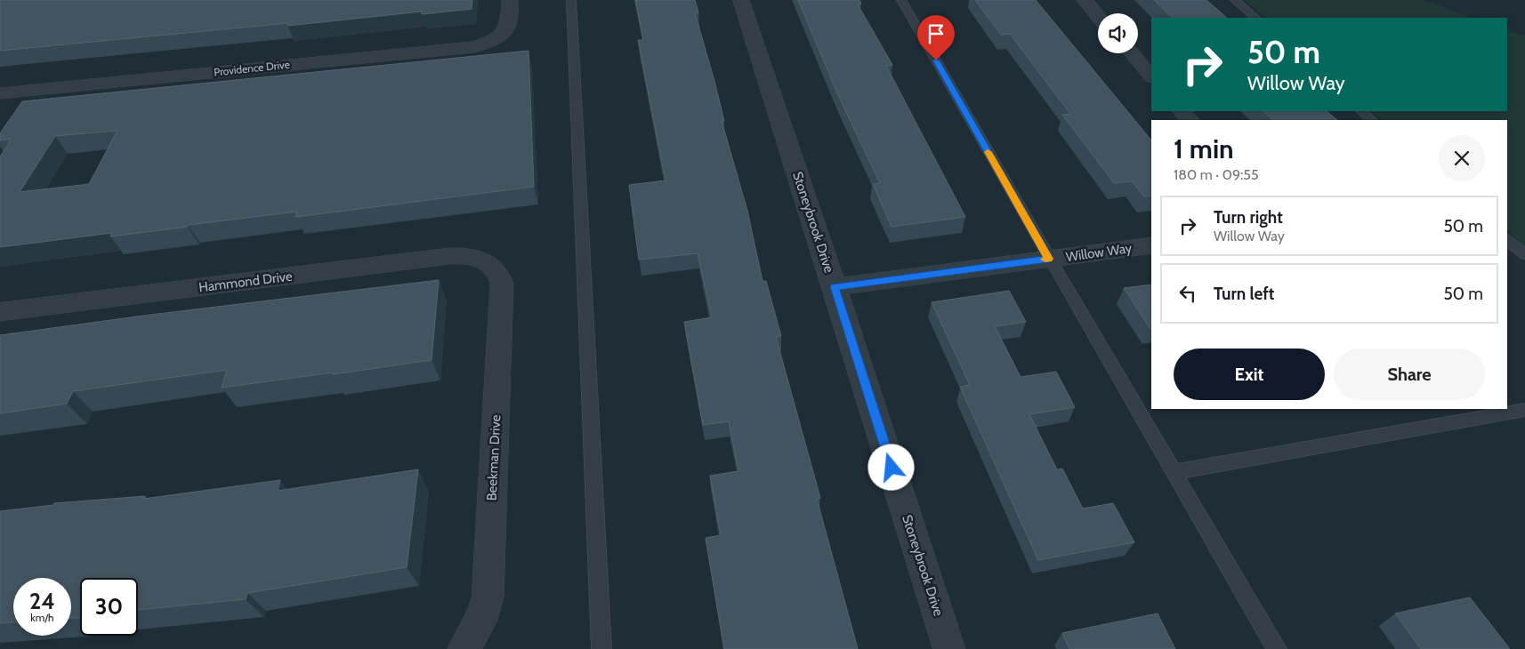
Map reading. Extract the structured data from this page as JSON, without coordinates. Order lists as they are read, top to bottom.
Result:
{
  "streets": {
    "street": [
      "Providence Drive",
      "Stoneybrook Drive",
      "Willow Way",
      "Hammond Drive",
      "Beekman Drive"
    ]
  },
  "crossings": [
    ["Stoneybrook Drive", "Willow Way"],
    ["Hammond Drive", "Beekman Drive"]
  ],
  "page": {
    "turn": ["50 m", "Willow Way"],
    "heading": ["1 min", "180 m · 09:55"],
    "list": [
      {
        "name": "Turn right",
        "note": "Willow Way",
        "value": "50 m"
      },
      {
        "name": "Turn left",
        "value": "50 m"
      }
    ],
    "buttons": ["Exit", "Share"],
    "speed": "24 km/h",
    "limit": "30"
  }
}
